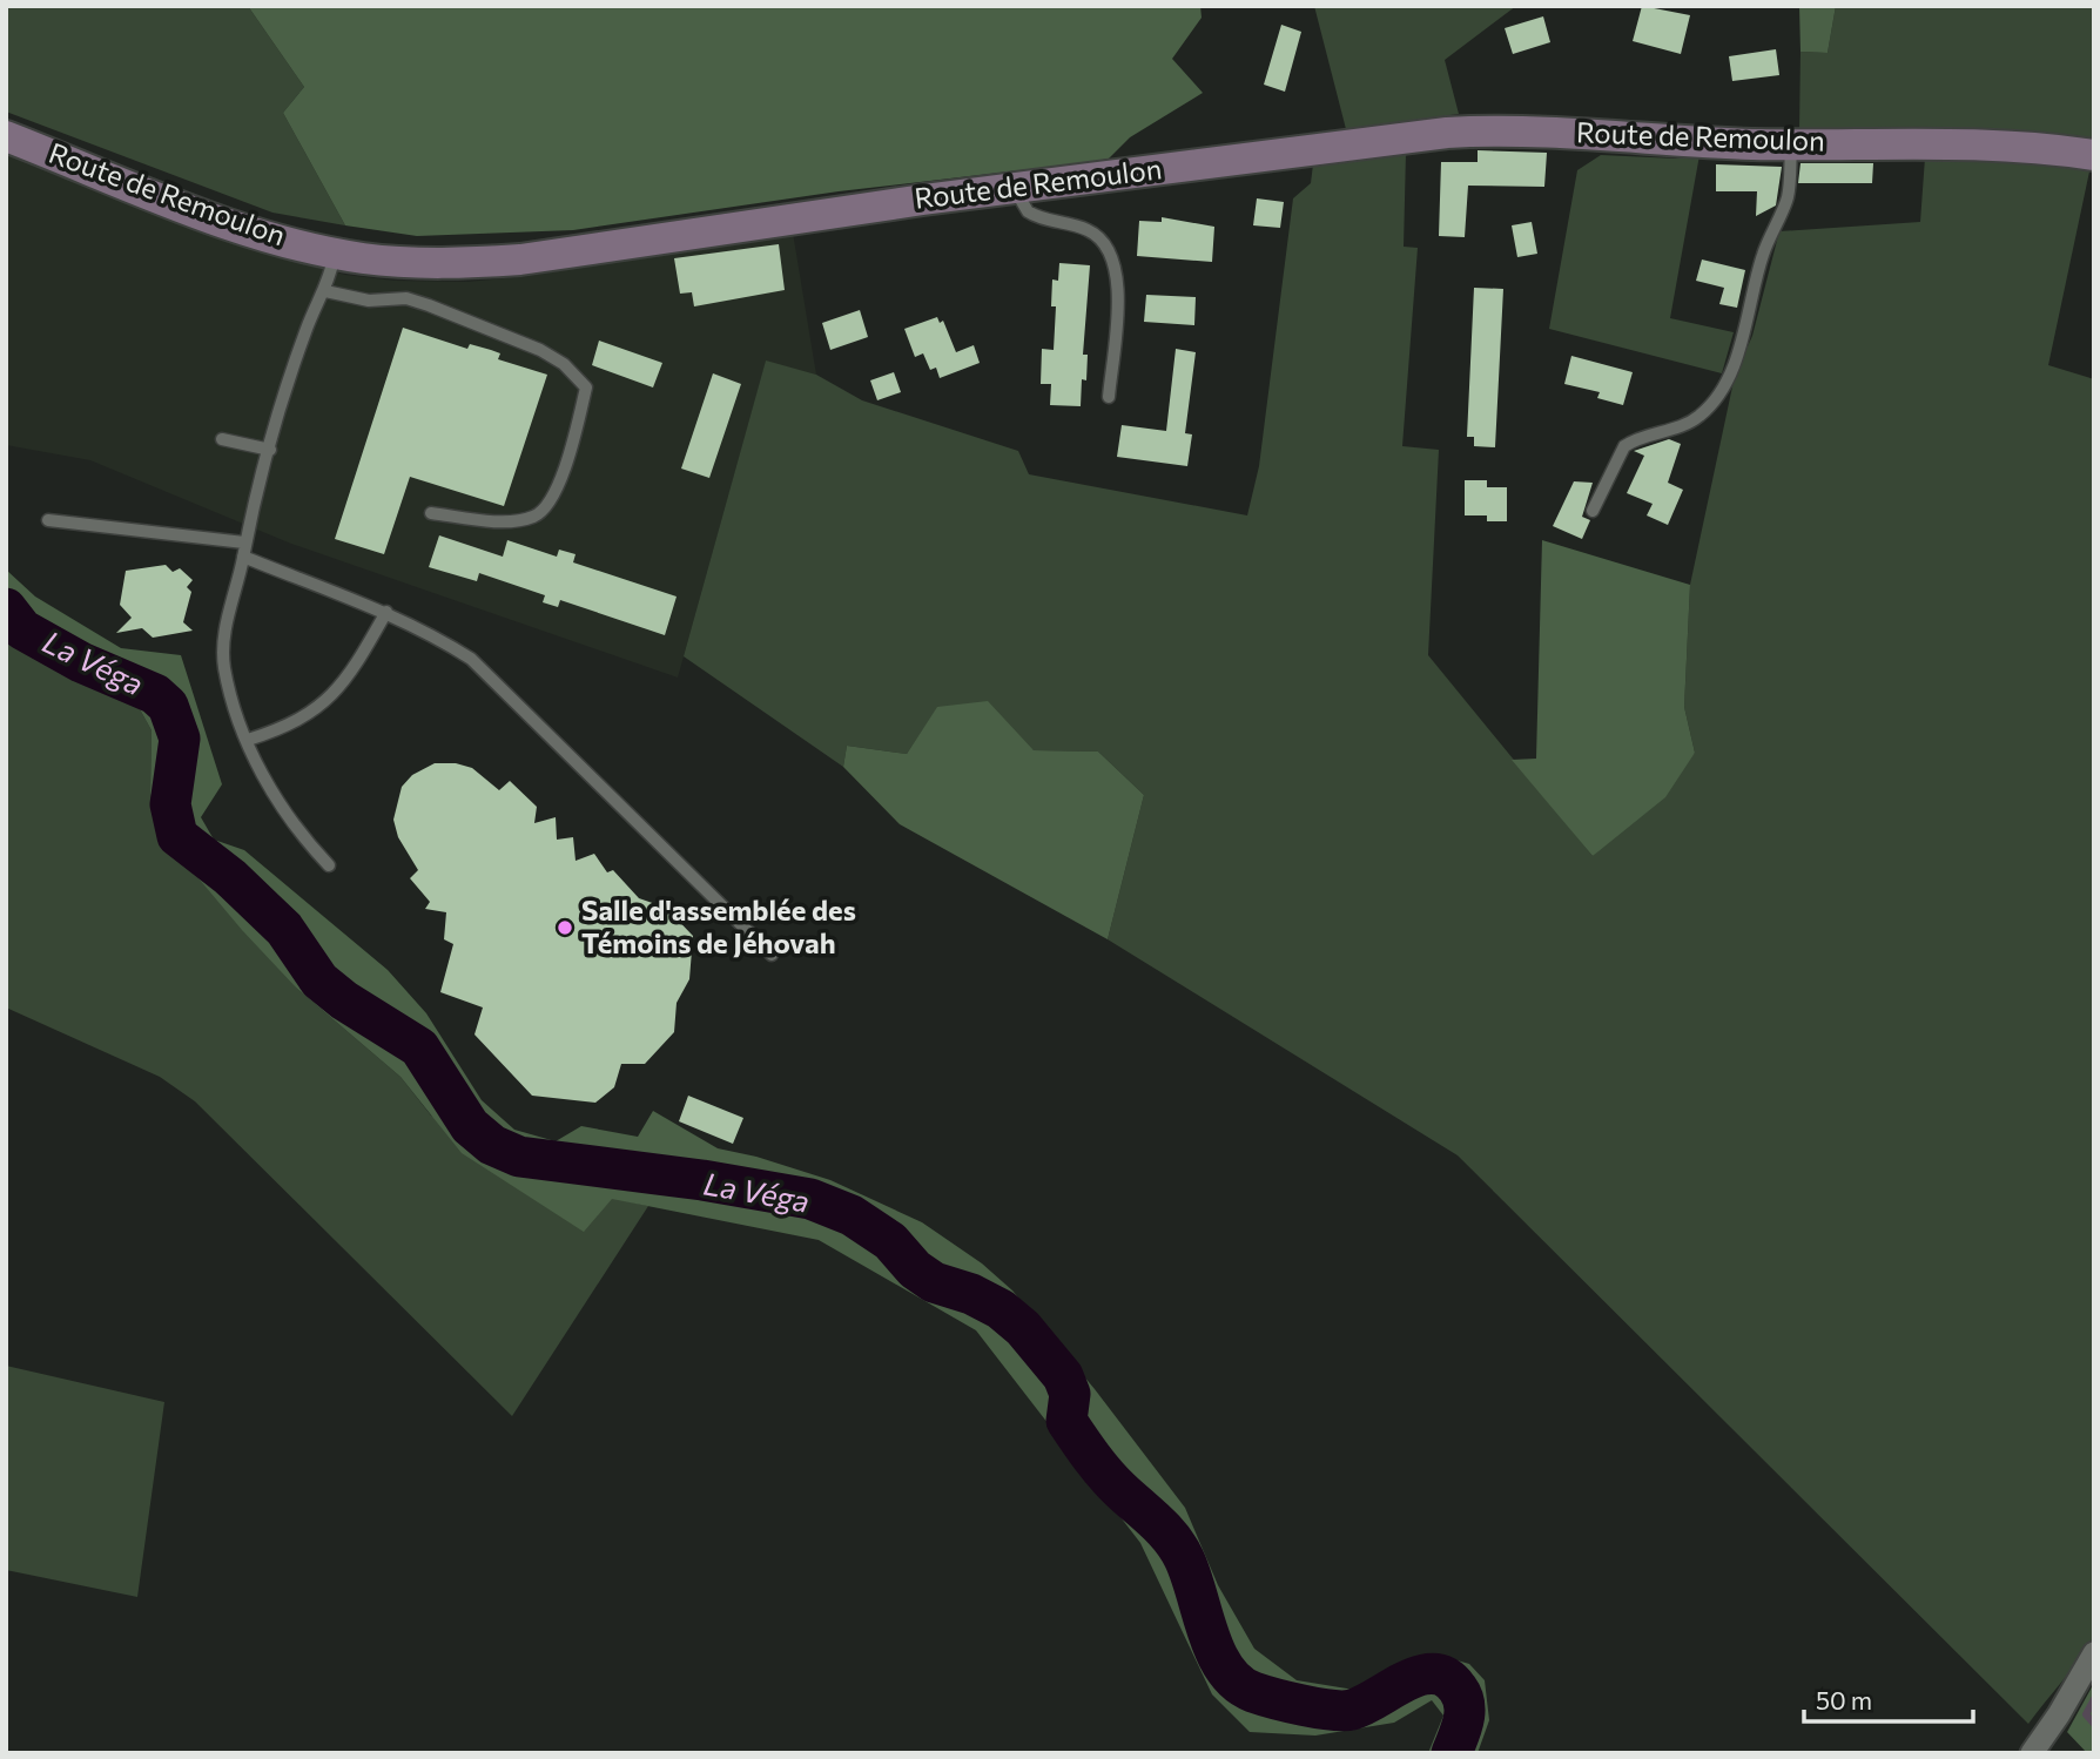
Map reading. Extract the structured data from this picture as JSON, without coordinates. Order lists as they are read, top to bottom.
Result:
{
  "streets": {
    "main road": ["Route de Remoulon"]
  },
  "water": ["La Véga"],
  "places": ["Salle d'assemblée des Témoins de Jéhovah"],
  "scale_bar": "50 m"
}
